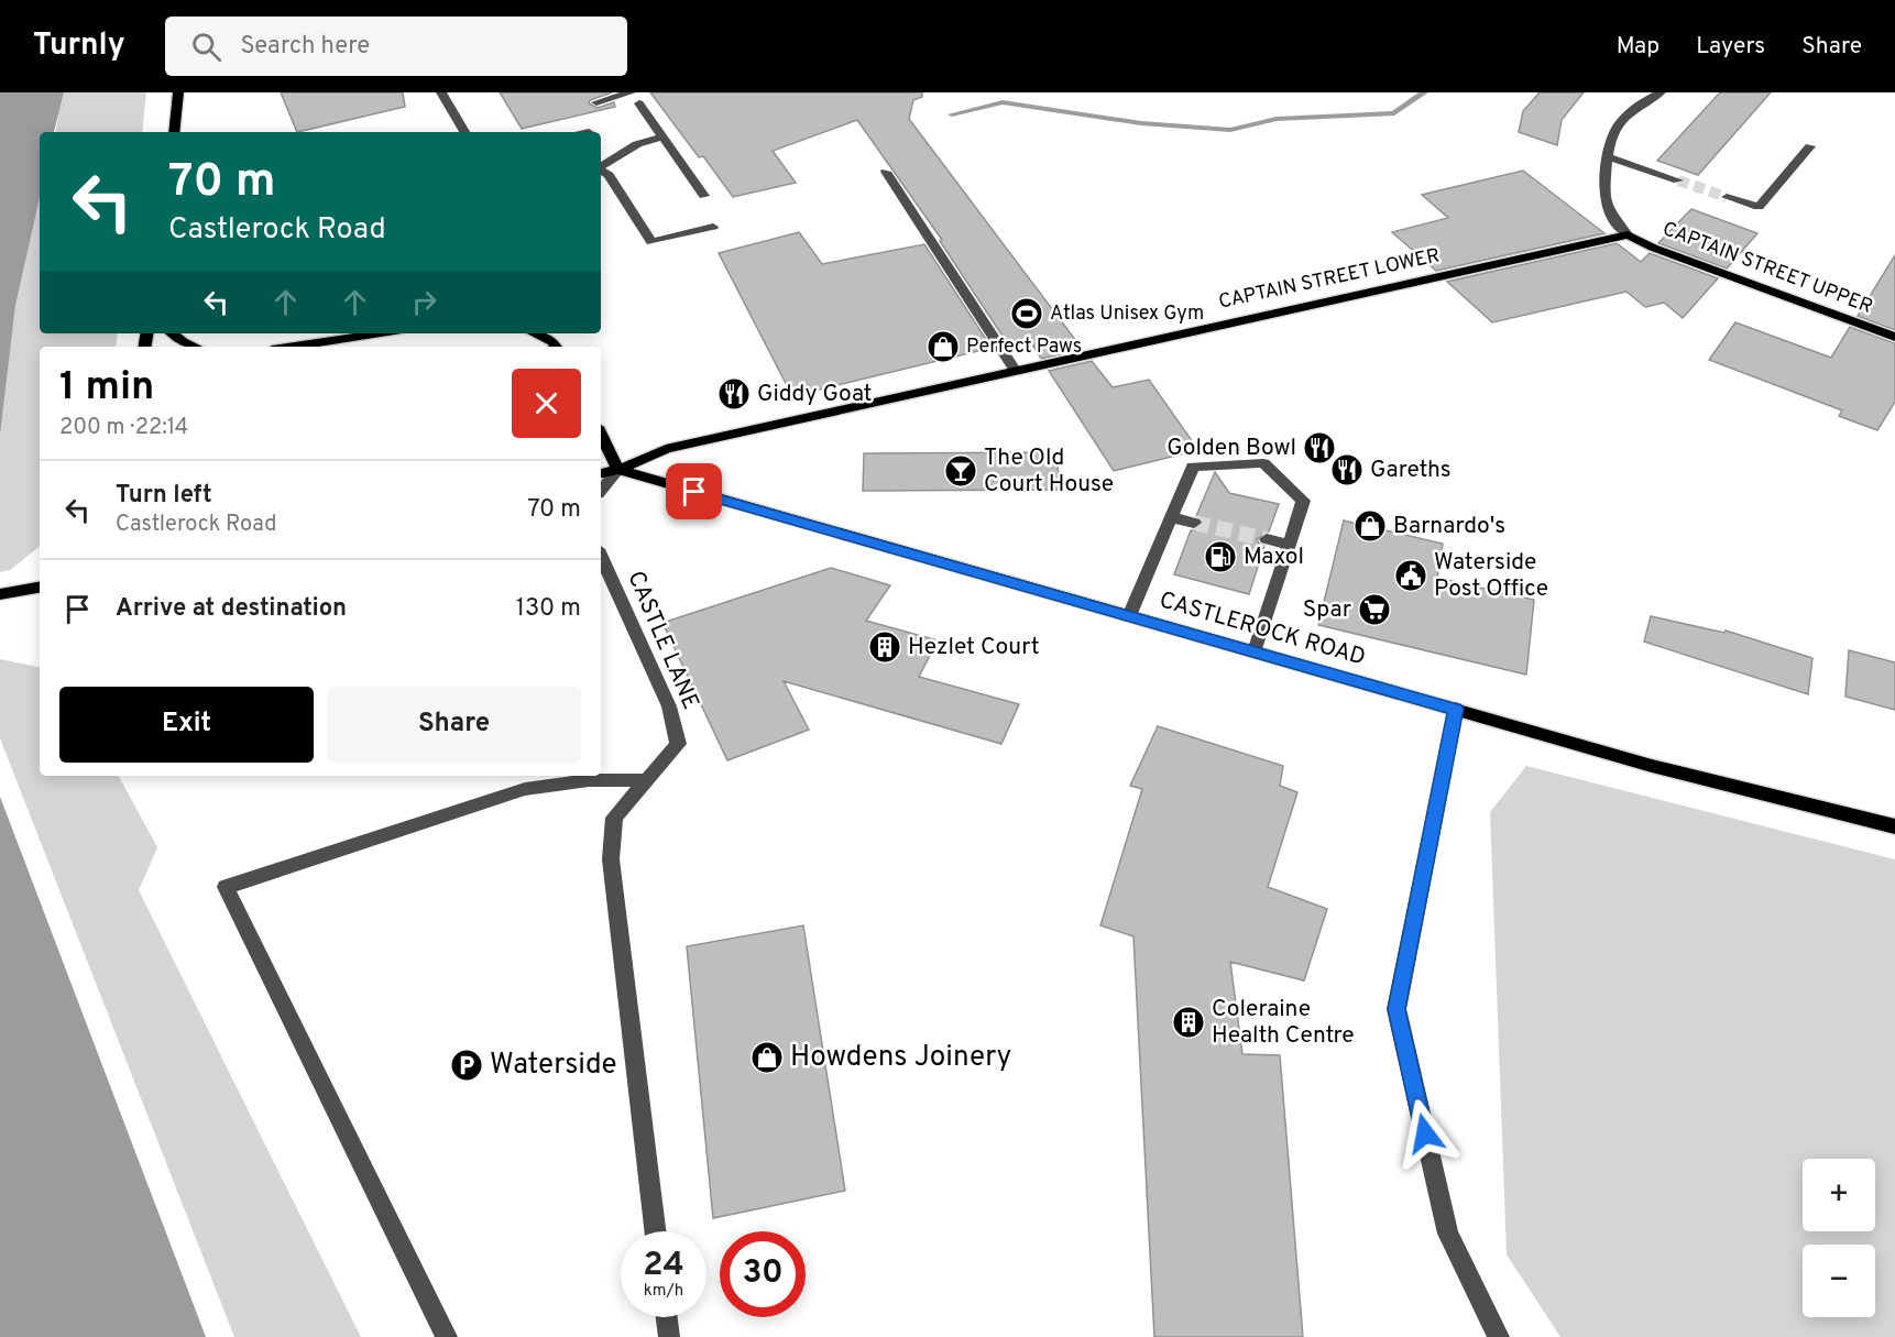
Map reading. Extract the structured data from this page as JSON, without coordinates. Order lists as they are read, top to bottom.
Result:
{
  "streets": {
    "main road": ["CAPTAIN STREET UPPER", "CAPTAIN STREET LOWER", "CASTLEROCK ROAD"],
    "street": ["CASTLE LANE"]
  },
  "crossings": [
    ["CAPTAIN STREET UPPER", "CAPTAIN STREET LOWER"],
    ["CAPTAIN STREET LOWER", "CASTLEROCK ROAD"]
  ],
  "places": {
    "sports": ["Atlas Unisex Gym"],
    "shop": ["Perfect Paws", "Barnardo's", "Howdens Joinery"],
    "restaurant": ["Giddy Goat", "Golden Bowl", "Gareths"],
    "bar": ["The Old Court House"],
    "fuel station": ["Maxol"],
    "public building": ["Waterside Post Office"],
    "supermarket": ["Spar"],
    "building": ["Hezlet Court", "Coleraine Health Centre"],
    "parking": ["Waterside"]
  },
  "page": {
    "header": "Turnly",
    "search": "Search here",
    "nav": ["Map", "Layers", "Share"],
    "turn": ["70 m", "Castlerock Road"],
    "heading": ["1 min", "200 m · 22:14"],
    "list": [
      {
        "name": "Turn left",
        "note": "Castlerock Road",
        "value": "70 m"
      },
      {
        "name": "Arrive at destination",
        "value": "130 m"
      }
    ],
    "buttons": ["Exit", "Share"],
    "map_buttons": ["+", "−"],
    "speed": "24 km/h",
    "limit": "30"
  }
}
